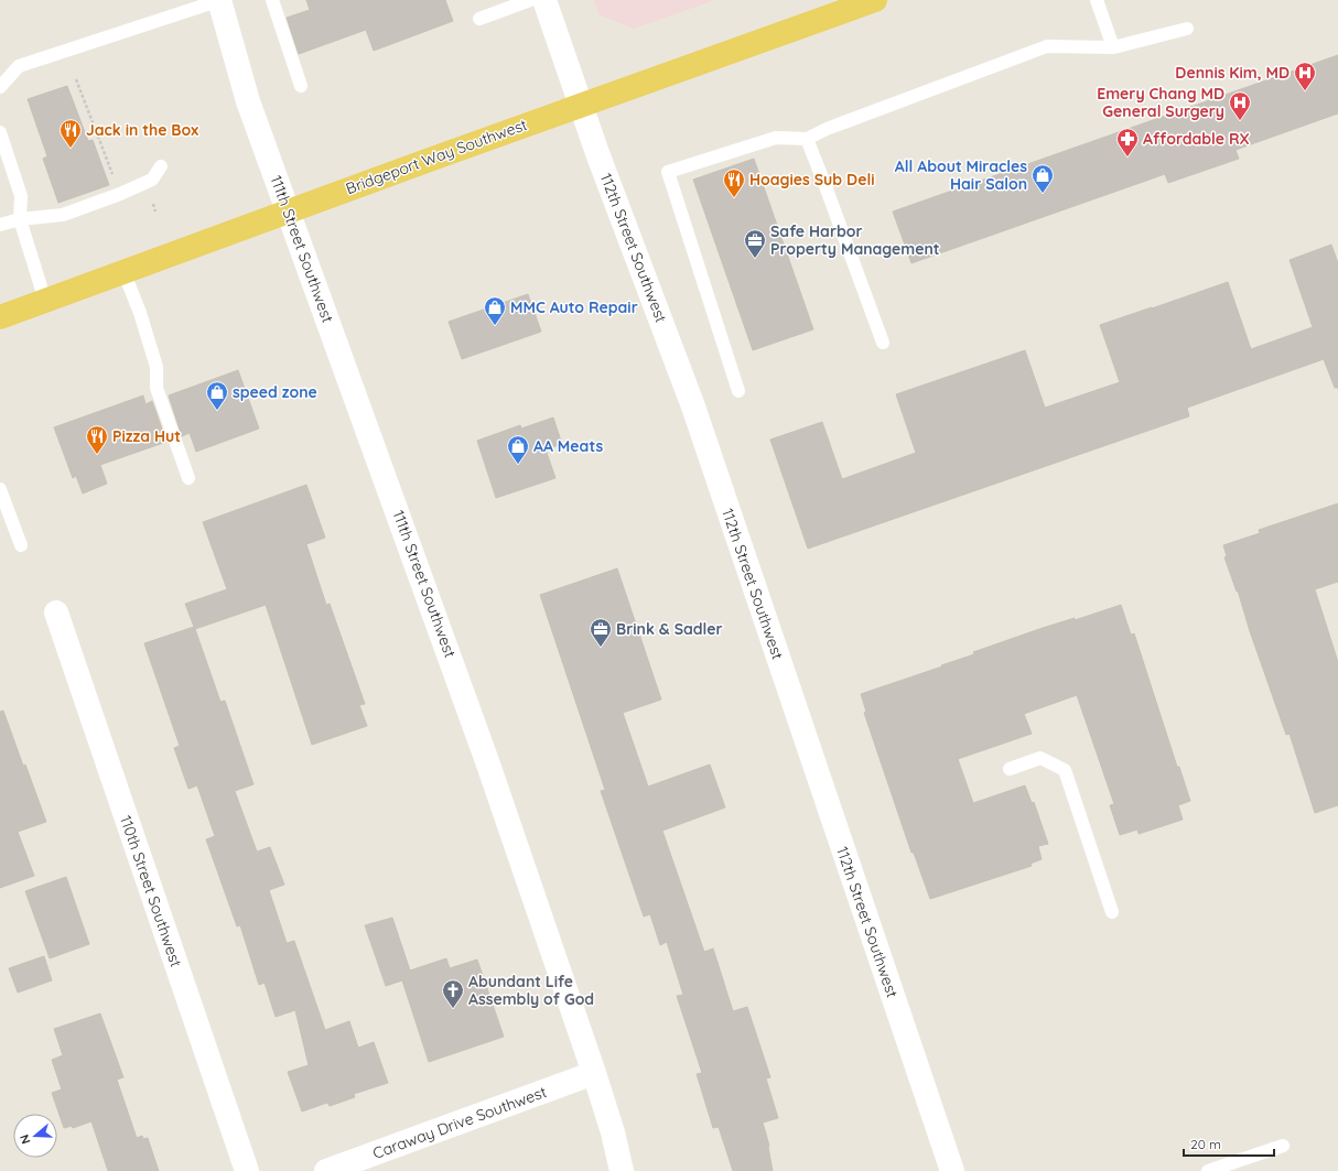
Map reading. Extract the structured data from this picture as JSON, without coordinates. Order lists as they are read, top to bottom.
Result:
{
  "streets": {
    "main road": ["Bridgeport Way Southwest"],
    "street": [
      "112th Street Southwest",
      "111th Street Southwest",
      "110th Street Southwest",
      "Caraway Drive Southwest"
    ]
  },
  "crossings": [
    ["Bridgeport Way Southwest", "112th Street Southwest"],
    ["Bridgeport Way Southwest", "111th Street Southwest"],
    ["111th Street Southwest", "Caraway Drive Southwest"]
  ],
  "places": {
    "hospital": ["Dennis Kim, MD", "Emery Chang MD General Surgery"],
    "restaurant": ["Jack in the Box", "Hoagies Sub Deli", "Pizza Hut"],
    "pharmacy": ["Affordable RX"],
    "shop": [
      "All About Miracles Hair Salon",
      "MMC Auto Repair",
      "speed zone",
      "AA Meats"
    ],
    "office": ["Safe Harbor Property Management", "Brink & Sadler"],
    "church": ["Abundant Life Assembly of God"]
  },
  "scale_bar": "20 m",
  "north": "left"
}
